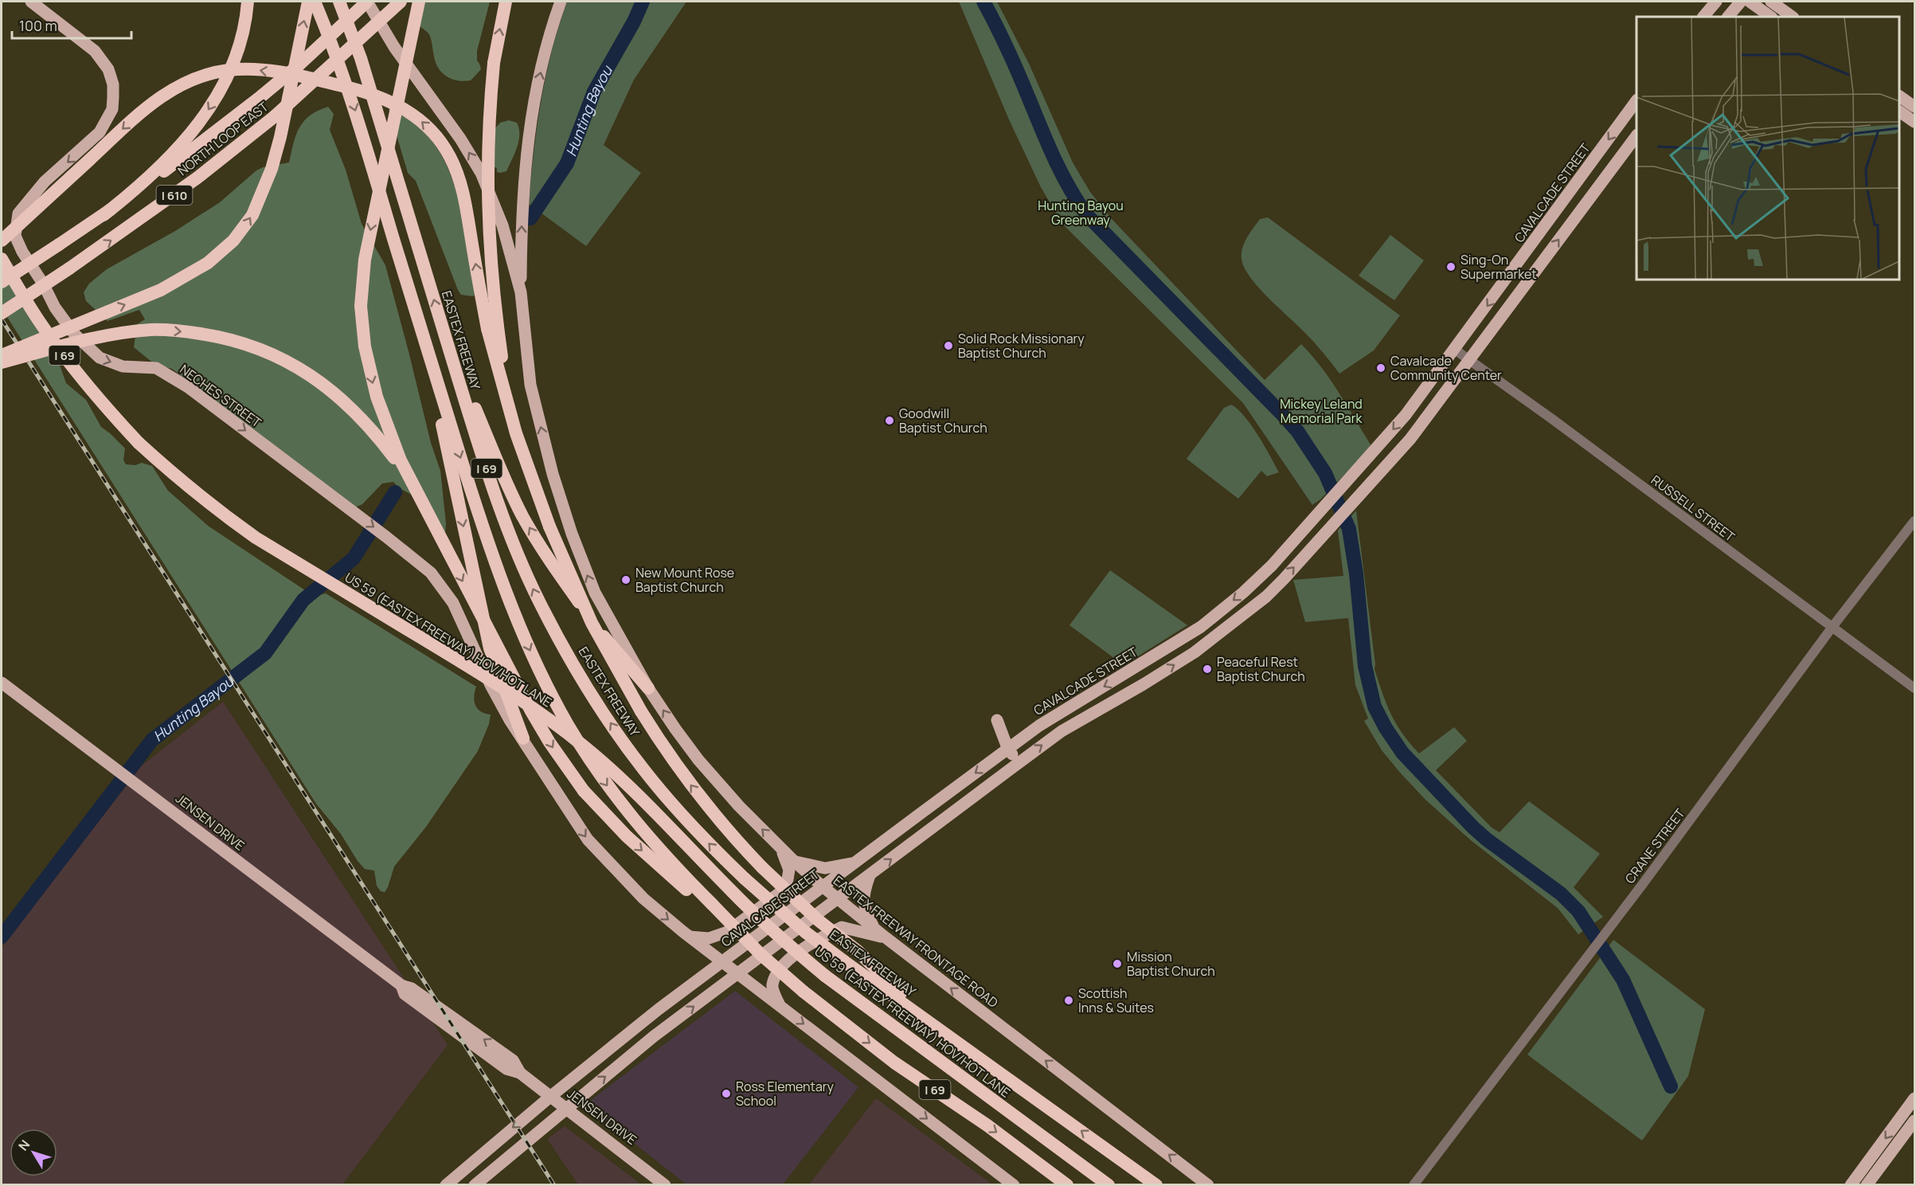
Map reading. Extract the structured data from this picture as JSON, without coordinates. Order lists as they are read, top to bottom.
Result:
{
  "streets": {
    "highway": [
      "NORTH LOOP EAST",
      "I 610",
      "EASTEX FREEWAY",
      "I 69",
      "US 59 (EASTEX FREEWAY) HOV/HOT LANE"
    ],
    "main road": [
      "CAVALCADE STREET",
      "NECHES STREET",
      "JENSEN DRIVE",
      "EASTEX FREEWAY FRONTAGE ROAD"
    ],
    "street": ["RUSSELL STREET", "CRANE STREET"]
  },
  "crossings": [
    ["NORTH LOOP EAST", "EASTEX FREEWAY FRONTAGE ROAD"],
    ["CAVALCADE STREET", "RUSSELL STREET"],
    ["CAVALCADE STREET", "JENSEN DRIVE"],
    ["CAVALCADE STREET", "EASTEX FREEWAY FRONTAGE ROAD"],
    ["RUSSELL STREET", "CRANE STREET"]
  ],
  "one_way": ["NECHES STREET", "EASTEX FREEWAY FRONTAGE ROAD"],
  "water": ["Hunting Bayou"],
  "parks": ["Hunting Bayou Greenway", "Mickey Leland Memorial Park"],
  "places": [
    "Sing-On Supermarket",
    "Solid Rock Missionary Baptist Church",
    "Cavalcade Community Center",
    "Goodwill Baptist Church",
    "New Mount Rose Baptist Church",
    "Peaceful Rest Baptist Church",
    "Mission Baptist Church",
    "Scottish Inns & Suites",
    "Ross Elementary School"
  ],
  "scale_bar": "100 m",
  "north": "top left"
}
